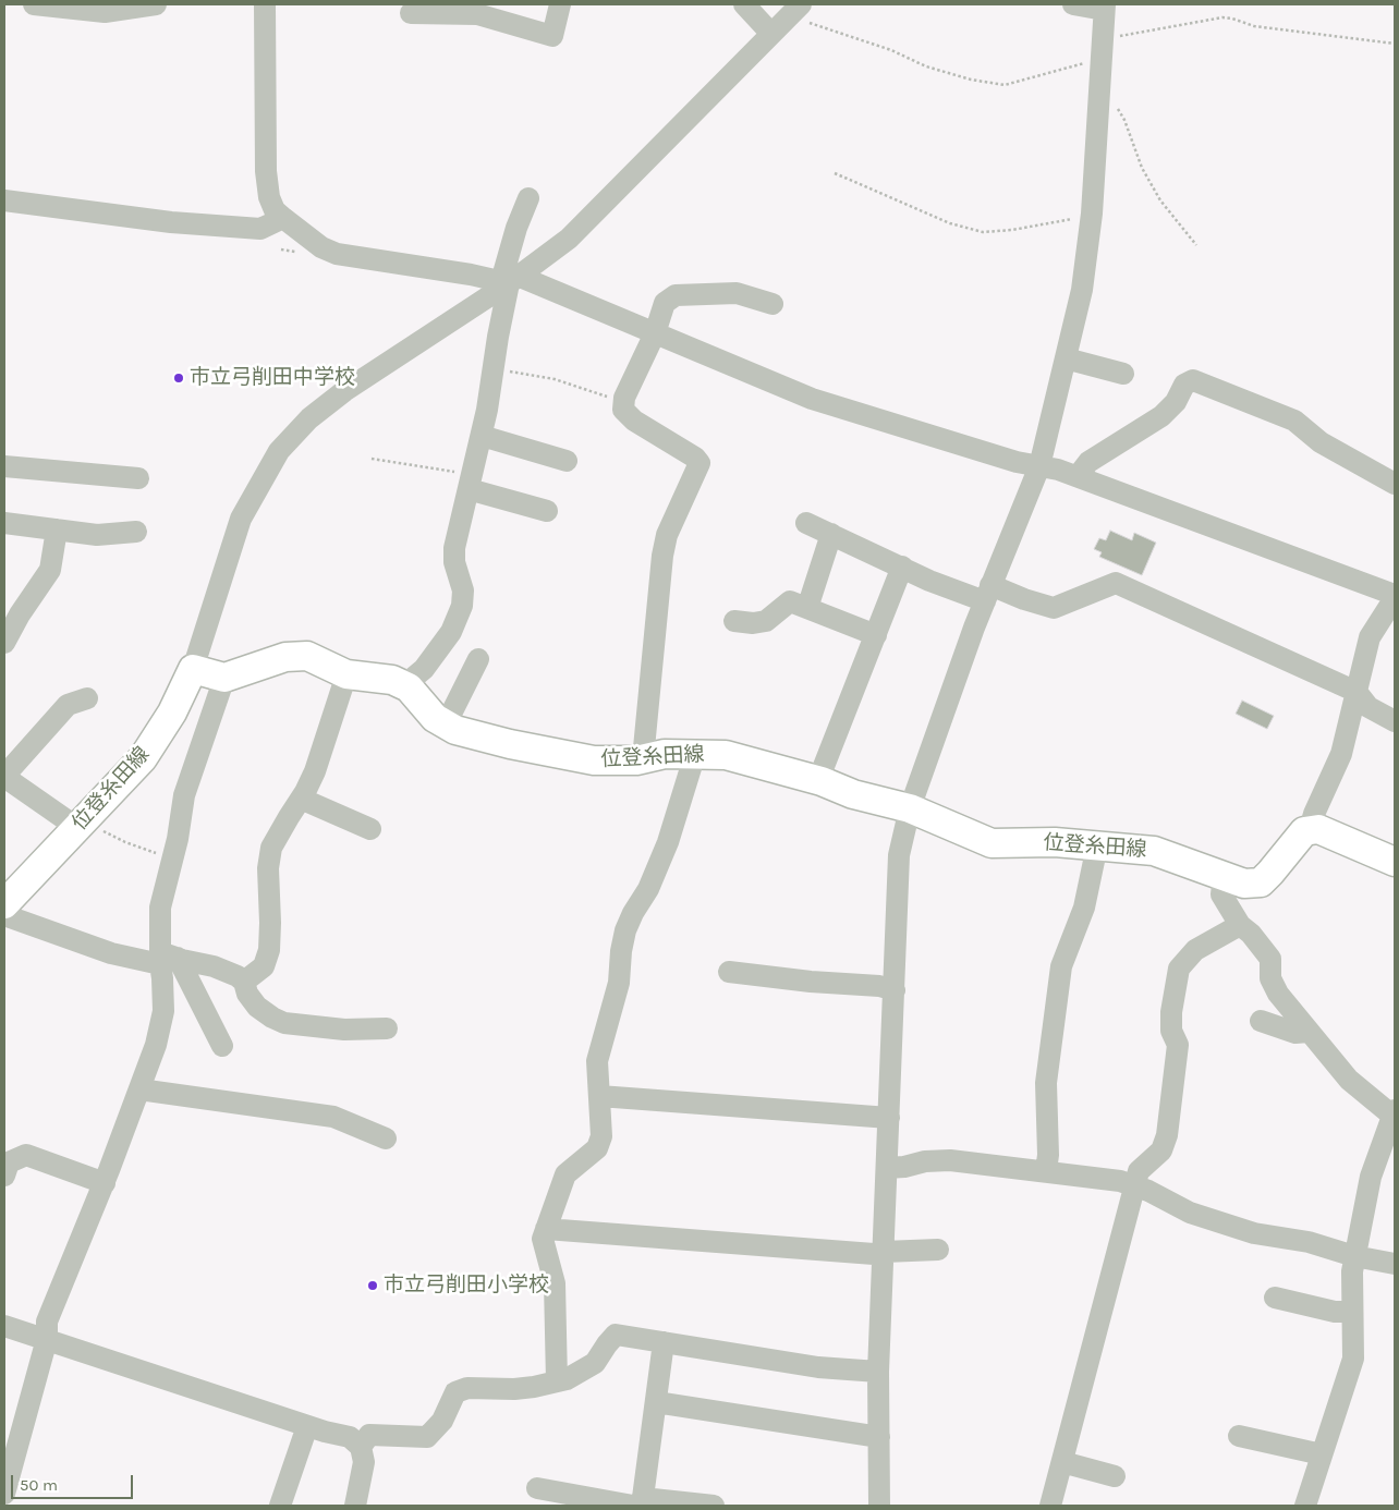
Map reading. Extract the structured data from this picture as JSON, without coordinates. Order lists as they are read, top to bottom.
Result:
{
  "streets": {
    "main road": ["位登糸田線"]
  },
  "places": ["市立弓削田中学校", "市立弓削田小学校"],
  "scale_bar": "50 m"
}
